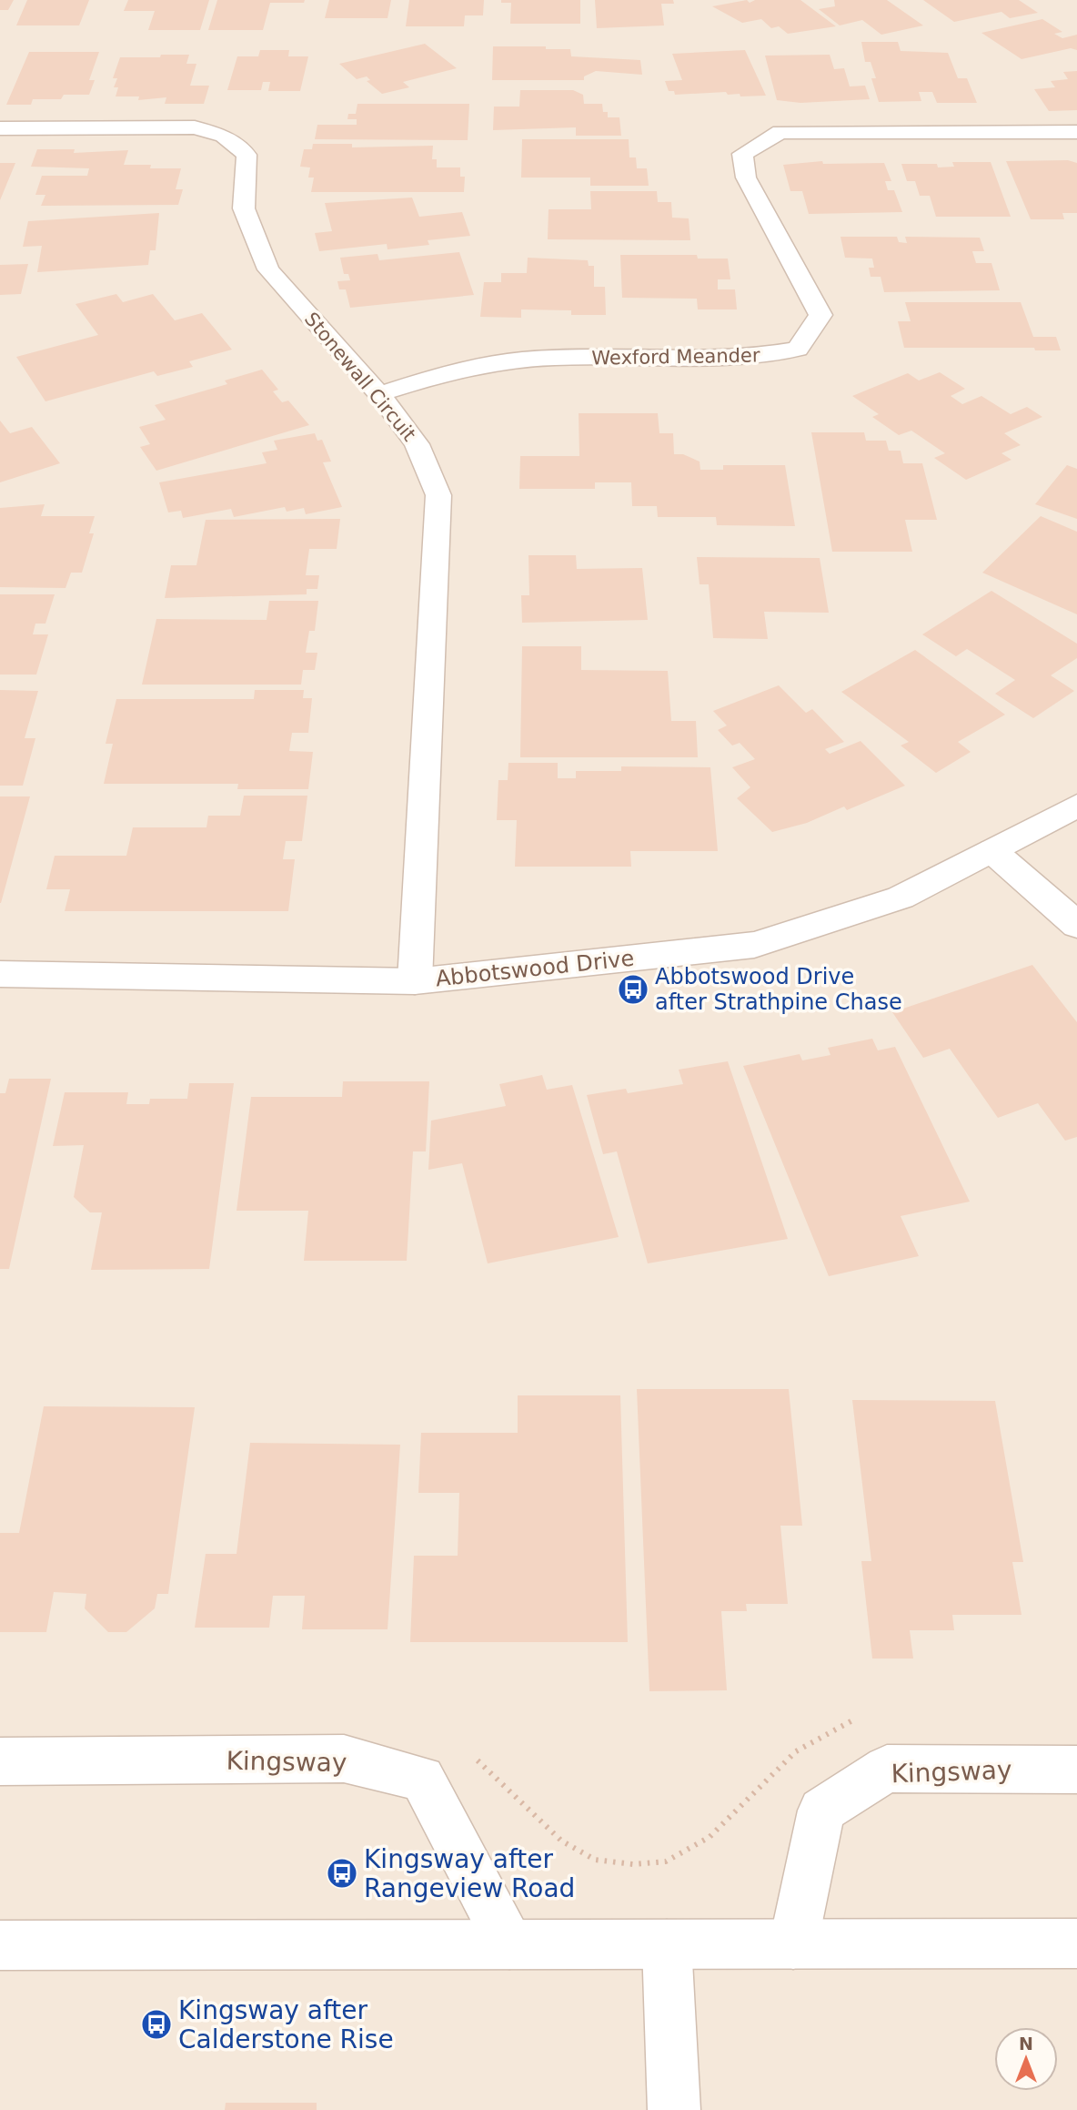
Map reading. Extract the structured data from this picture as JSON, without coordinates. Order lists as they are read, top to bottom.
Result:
{
  "streets": {
    "street": [
      "Wexford Meander",
      "Stonewall Circuit",
      "Abbotswood Drive",
      "Kingsway"
    ]
  },
  "crossings": [
    ["Wexford Meander", "Stonewall Circuit"],
    ["Stonewall Circuit", "Abbotswood Drive"]
  ],
  "places": {
    "bus stop": ["Abbotswood Drive after Strathpine Chase", "Kingsway after Rangeview Road", "Kingsway after Calderstone Rise"]
  },
  "north": "top"
}
